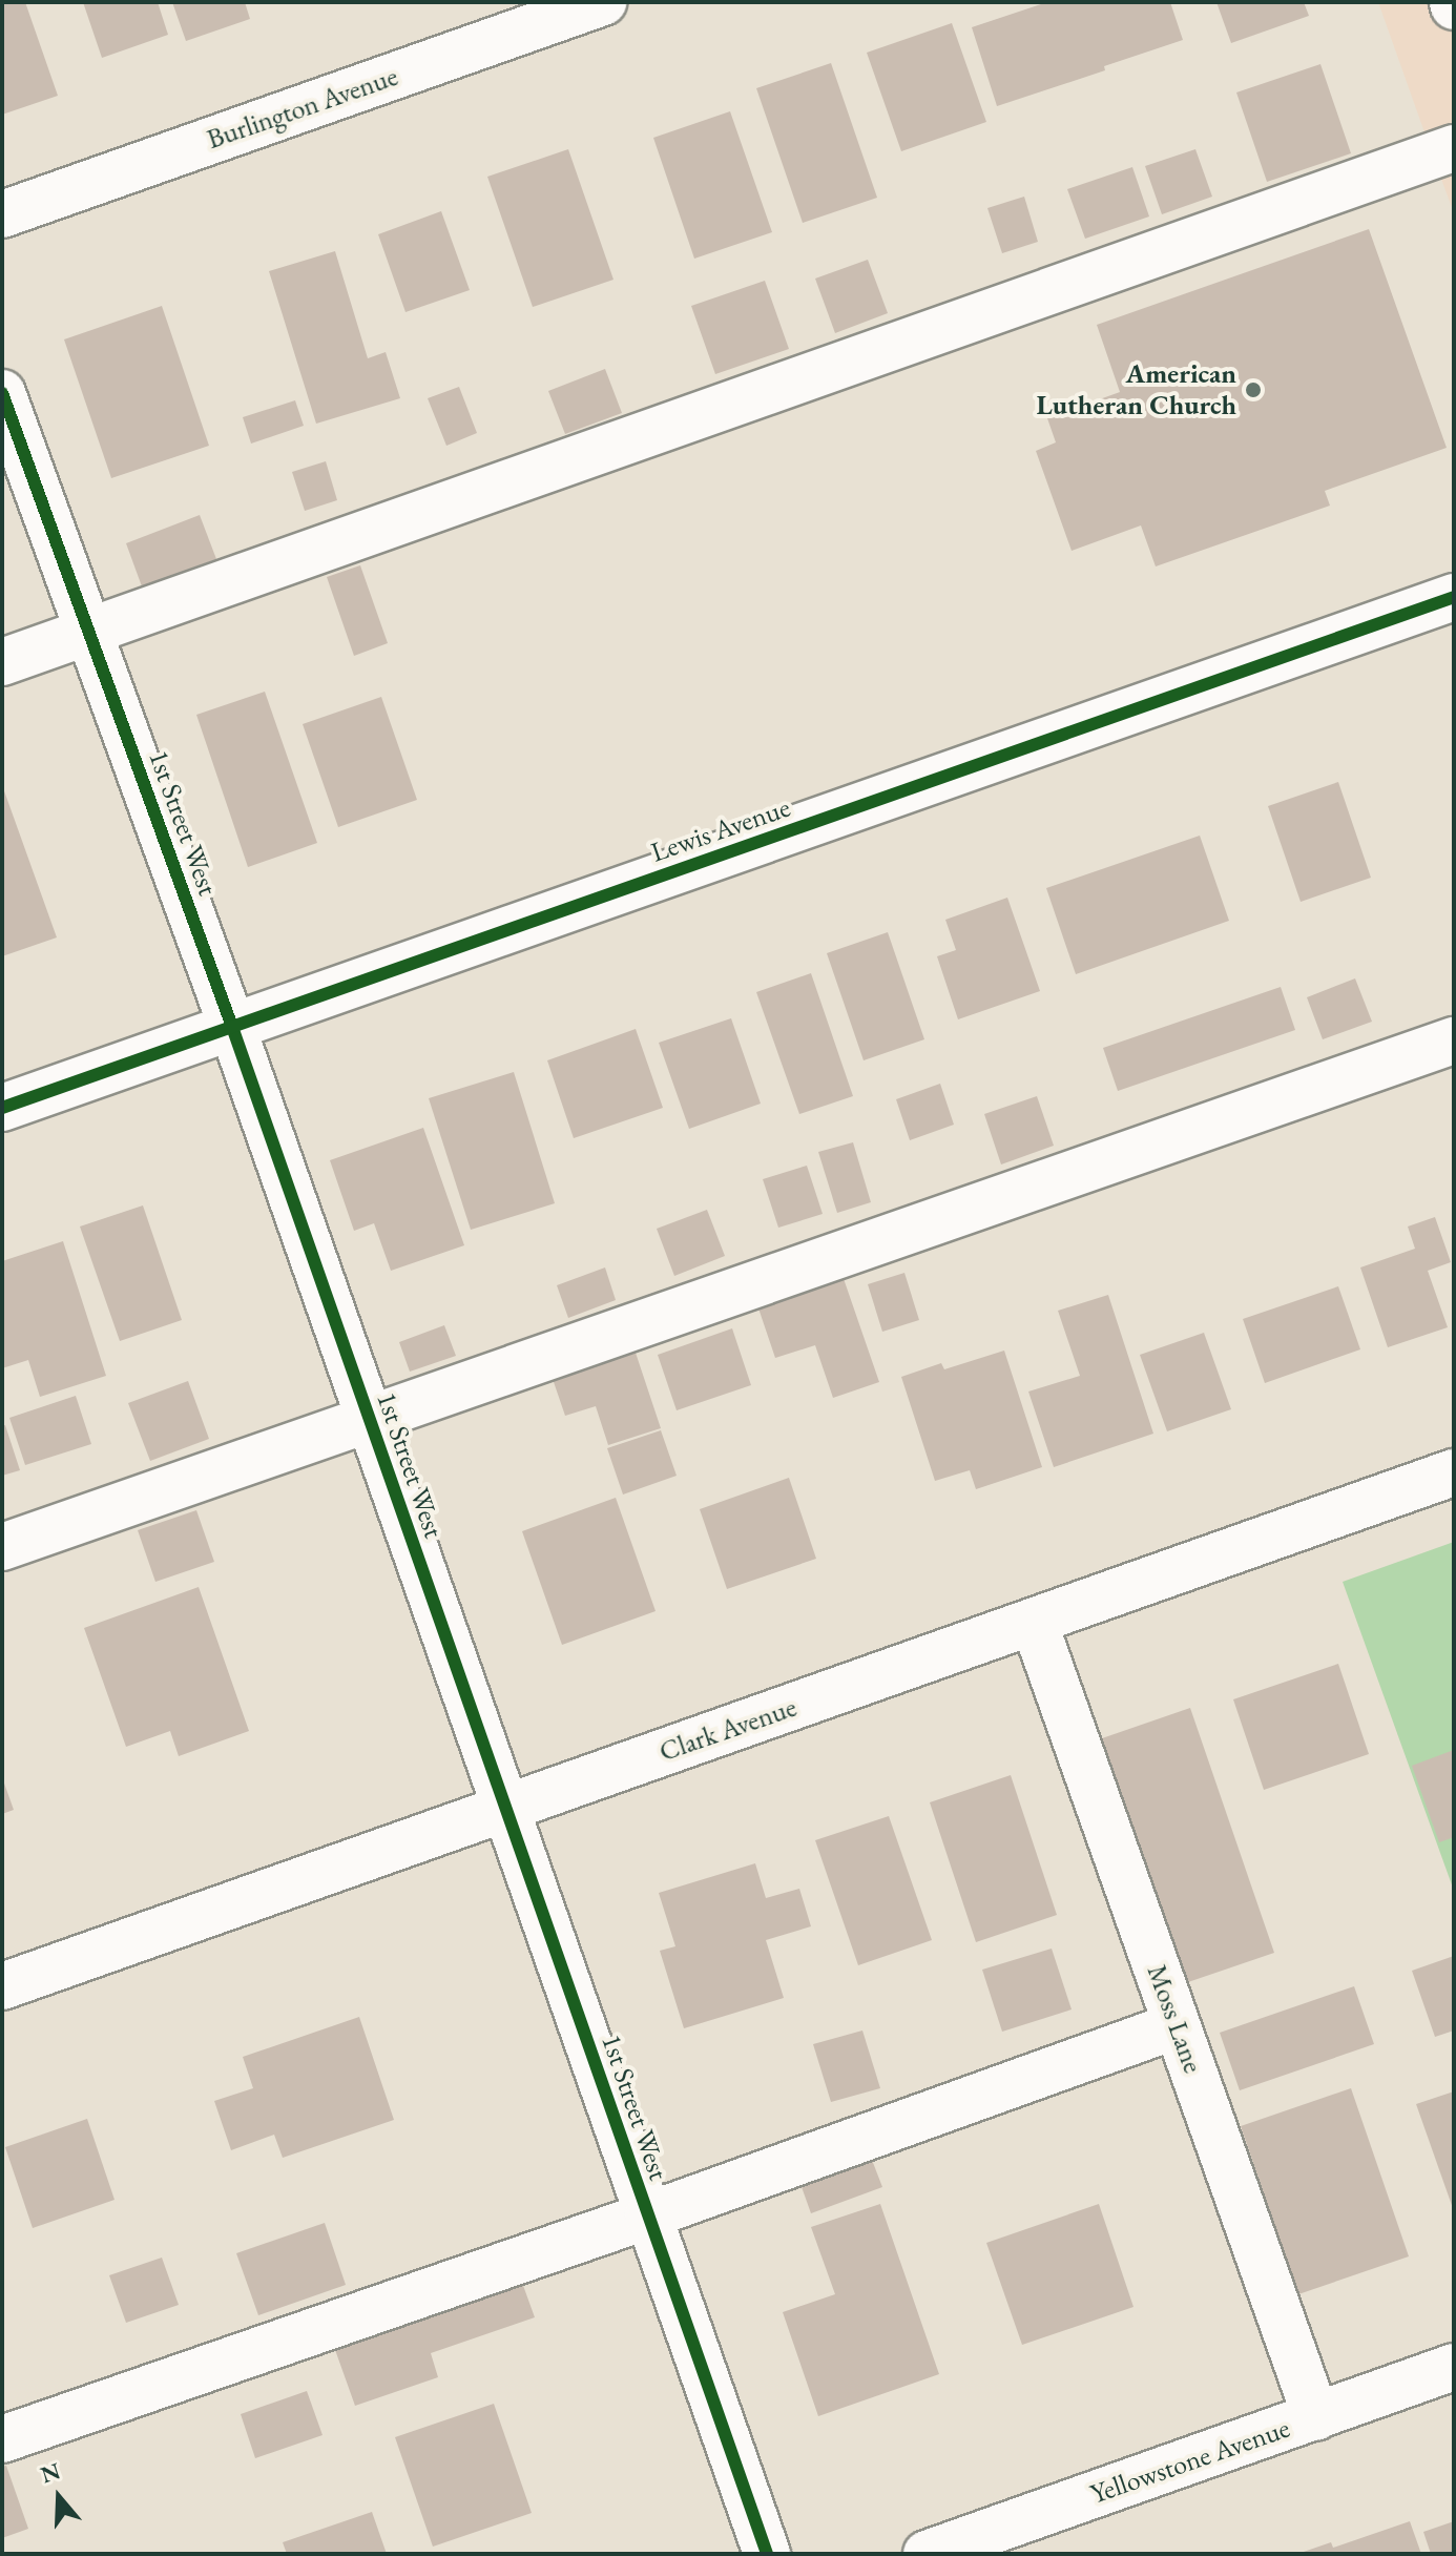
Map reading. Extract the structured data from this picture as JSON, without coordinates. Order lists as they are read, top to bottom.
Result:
{
  "streets": {
    "street": [
      "Burlington Avenue",
      "1st Street West",
      "Lewis Avenue",
      "Clark Avenue",
      "Moss Lane",
      "Yellowstone Avenue"
    ]
  },
  "crossings": [
    ["1st Street West", "Lewis Avenue"],
    ["1st Street West", "Clark Avenue"],
    ["Clark Avenue", "Moss Lane"],
    ["Moss Lane", "Yellowstone Avenue"]
  ],
  "places": ["American Lutheran Church"],
  "north": "top"
}
